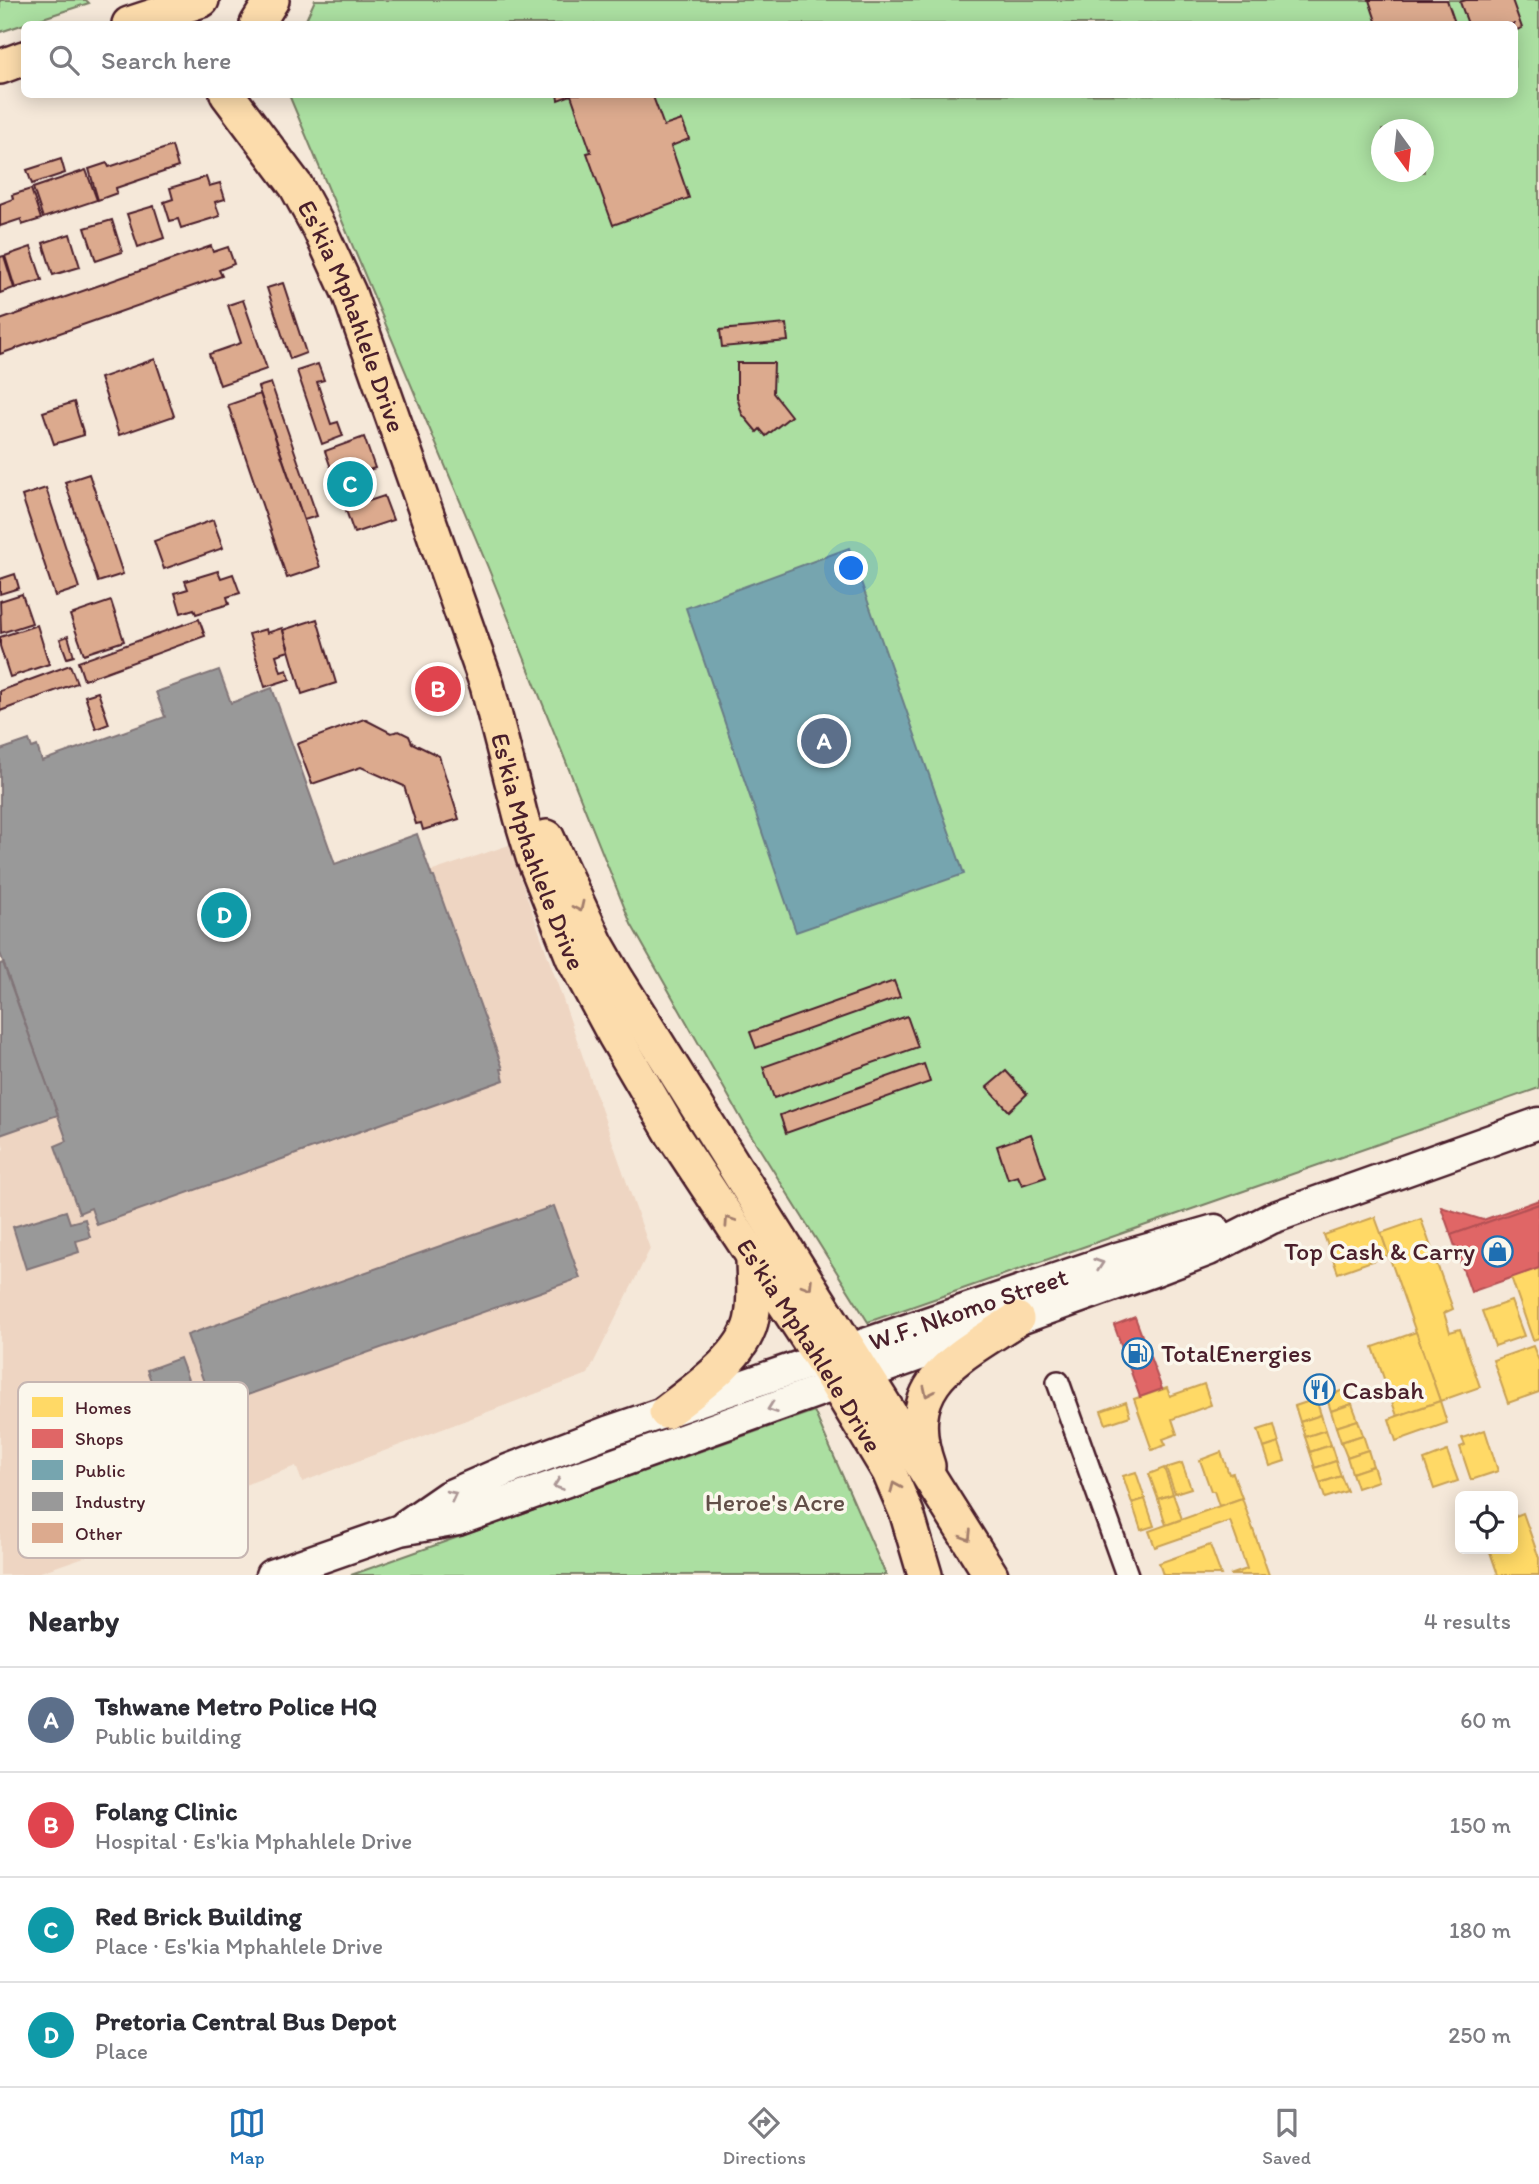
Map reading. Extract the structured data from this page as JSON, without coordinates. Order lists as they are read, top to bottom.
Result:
{
  "streets": {
    "main road": ["Es'kia Mphahlele Drive", "W.F. Nkomo Street"]
  },
  "crossings": [
    ["Es'kia Mphahlele Drive", "W.F. Nkomo Street"]
  ],
  "parks": ["Heroe's Acre"],
  "places": {
    "shop": ["Top Cash & Carry"],
    "fuel station": ["TotalEnergies"],
    "restaurant": ["Casbah"]
  },
  "legend": [
    "Homes",
    "Shops",
    "Public",
    "Industry",
    "Other"
  ],
  "north": "bottom",
  "page": {
    "search": "Search here",
    "pins": [
      "C",
      "B",
      "A",
      "D"
    ],
    "heading": ["Nearby", "4 results"],
    "list": [
      {
        "mark": "A",
        "name": "Tshwane Metro Police HQ",
        "note": "Public building",
        "value": "60 m"
      },
      {
        "mark": "B",
        "name": "Folang Clinic",
        "note": "Hospital · Es'kia Mphahlele Drive",
        "value": "150 m"
      },
      {
        "mark": "C",
        "name": "Red Brick Building",
        "note": "Place · Es'kia Mphahlele Drive",
        "value": "180 m"
      },
      {
        "mark": "D",
        "name": "Pretoria Central Bus Depot",
        "note": "Place",
        "value": "250 m"
      }
    ],
    "nav": ["Map", "Directions", "Saved"]
  }
}
